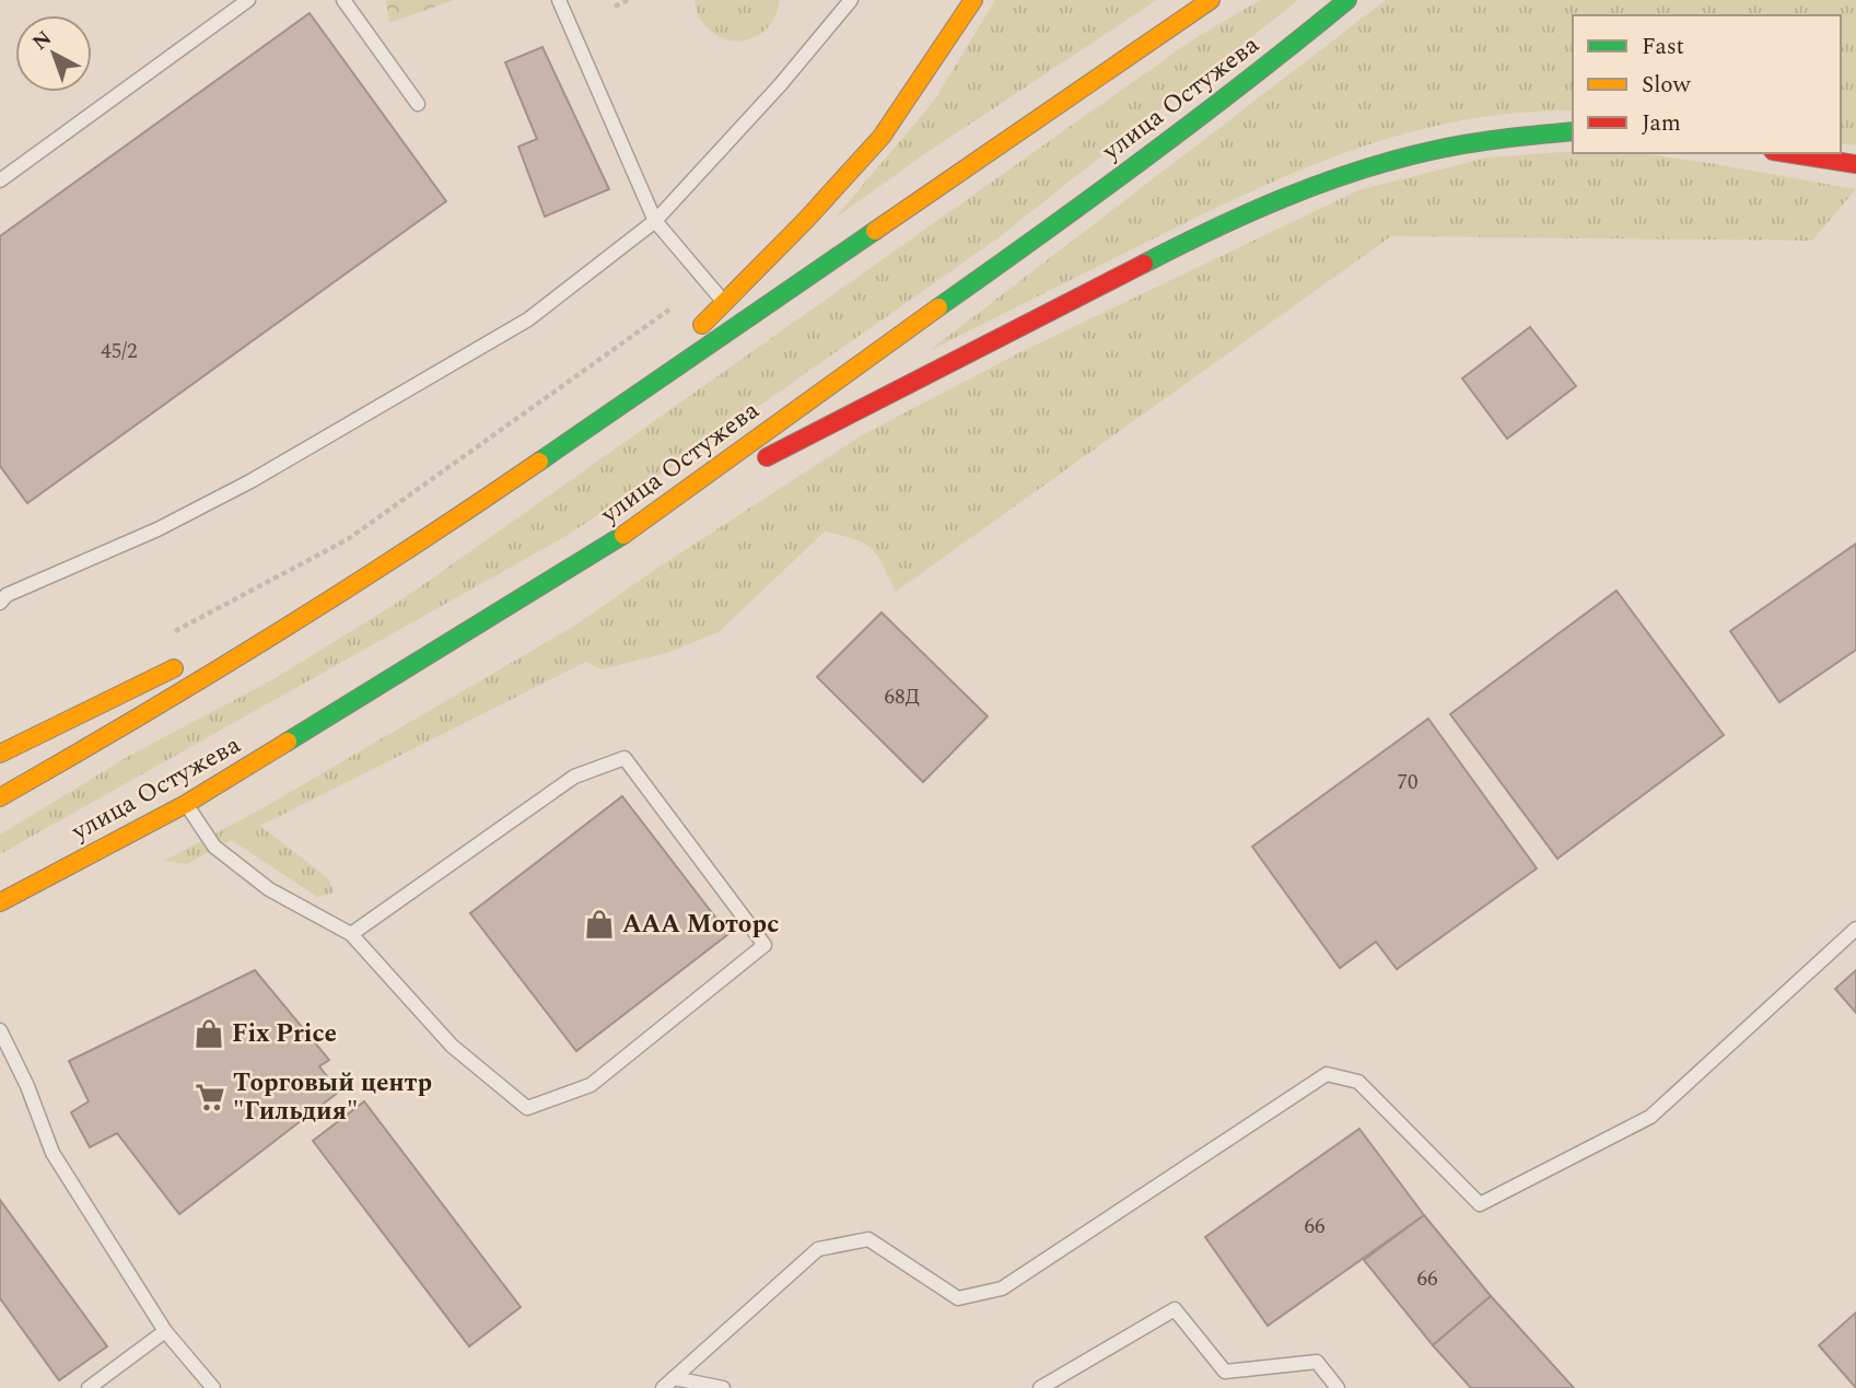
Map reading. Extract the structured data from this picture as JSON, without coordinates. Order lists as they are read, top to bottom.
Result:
{
  "streets": {
    "main road": ["улица Остужева"]
  },
  "places": {
    "shop": ["ААА Моторс", "Fix Price"],
    "supermarket": ["Торговый центр \"Гильдия\""]
  },
  "house_numbers": [
    "45/2",
    "68Д",
    "70",
    "66",
    "66"
  ],
  "legend": ["Fast", "Slow", "Jam"],
  "north": "top left"
}
